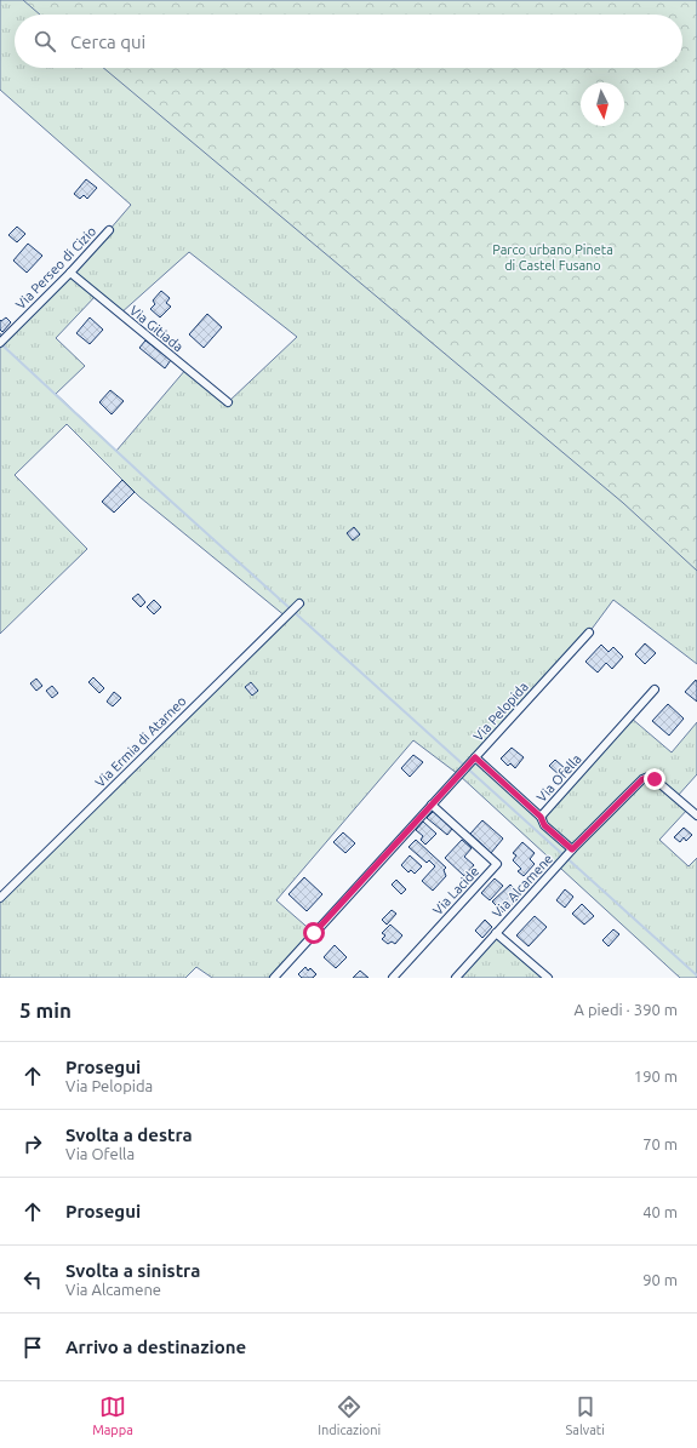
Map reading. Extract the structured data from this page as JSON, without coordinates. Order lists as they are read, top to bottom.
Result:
{
  "streets": {
    "street": [
      "Via Perseo di Cizio",
      "Via Gitiada",
      "Via Pelopida",
      "Via Ermia di Atarneo",
      "Via Ofella",
      "Via Alcamene",
      "Via Lacide"
    ]
  },
  "crossings": [
    ["Via Perseo di Cizio", "Via Gitiada"],
    ["Via Pelopida", "Via Ofella"],
    ["Via Pelopida", "Via Lacide"]
  ],
  "parks": ["Parco urbano Pineta di Castel Fusano"],
  "north": "bottom",
  "page": {
    "search": "Cerca qui",
    "heading": ["5 min", "A piedi · 390 m"],
    "list": [
      ["Prosegui", "Via Pelopida", "190 m"],
      ["Svolta a destra", "Via Ofella", "70 m"],
      ["Prosegui", "40 m"],
      ["Svolta a sinistra", "Via Alcamene", "90 m"],
      "Arrivo a destinazione"
    ],
    "nav": ["Mappa", "Indicazioni", "Salvati"]
  }
}
